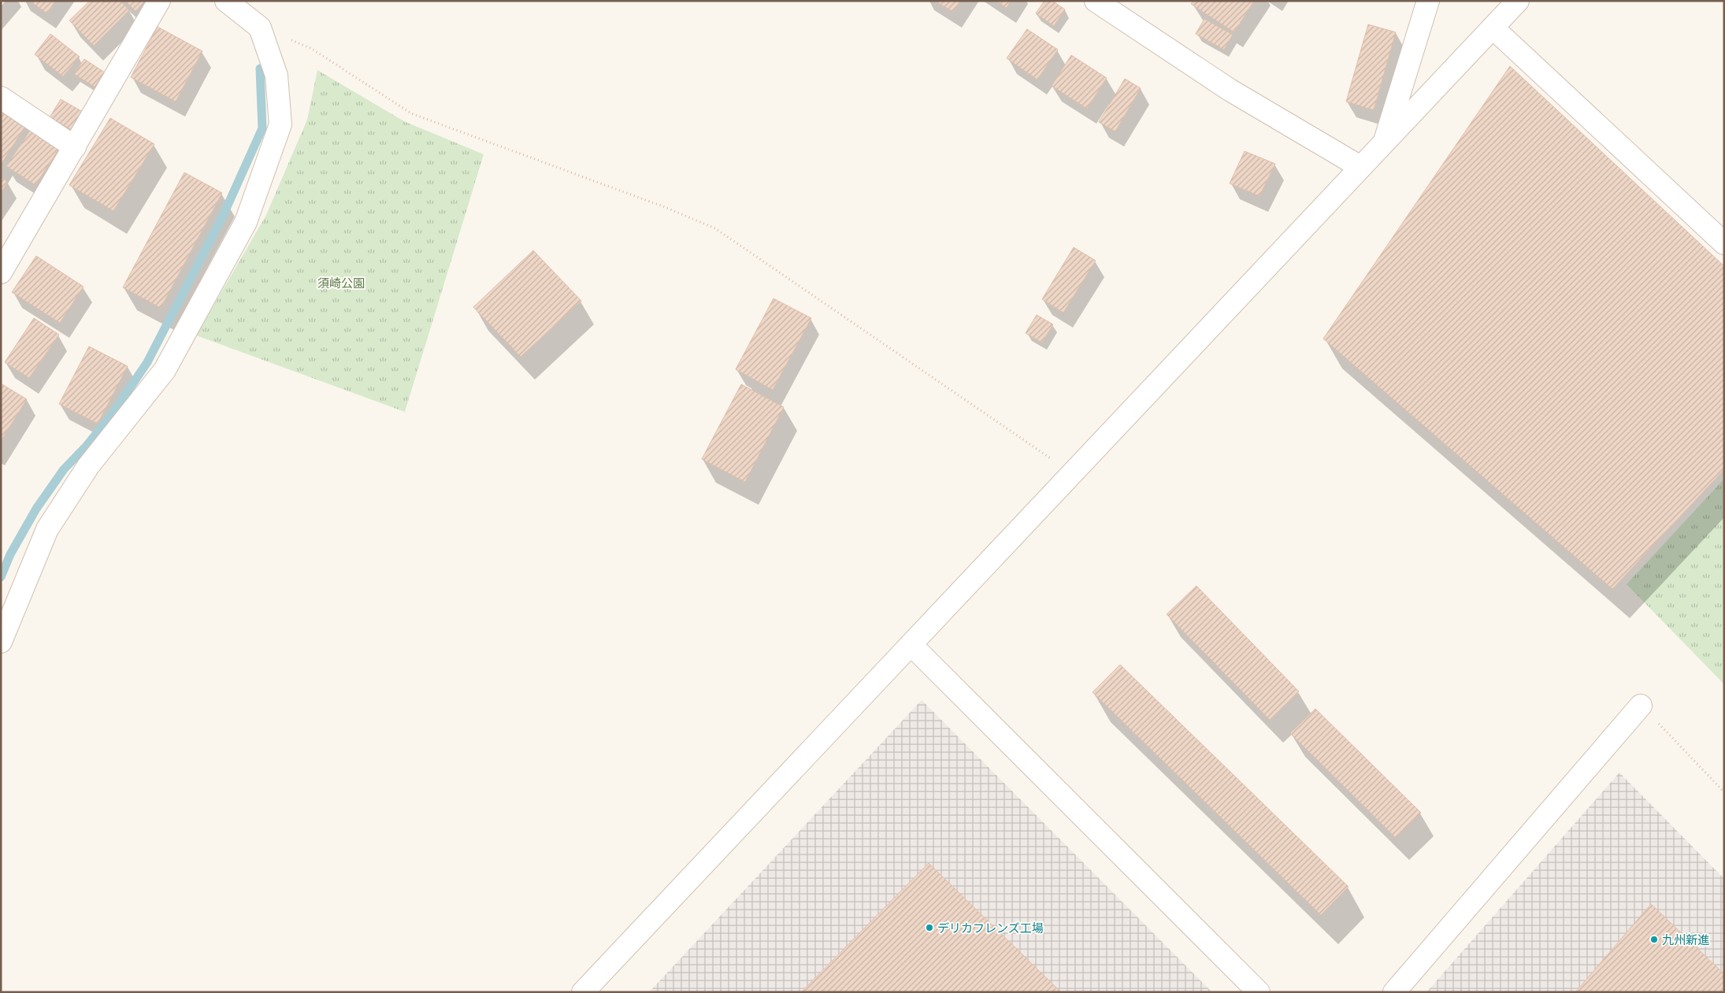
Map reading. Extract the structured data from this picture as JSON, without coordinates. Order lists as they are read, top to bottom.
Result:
{
  "parks": ["須崎公園"],
  "places": ["デリカフレンズ工場", "九州新進"]
}
